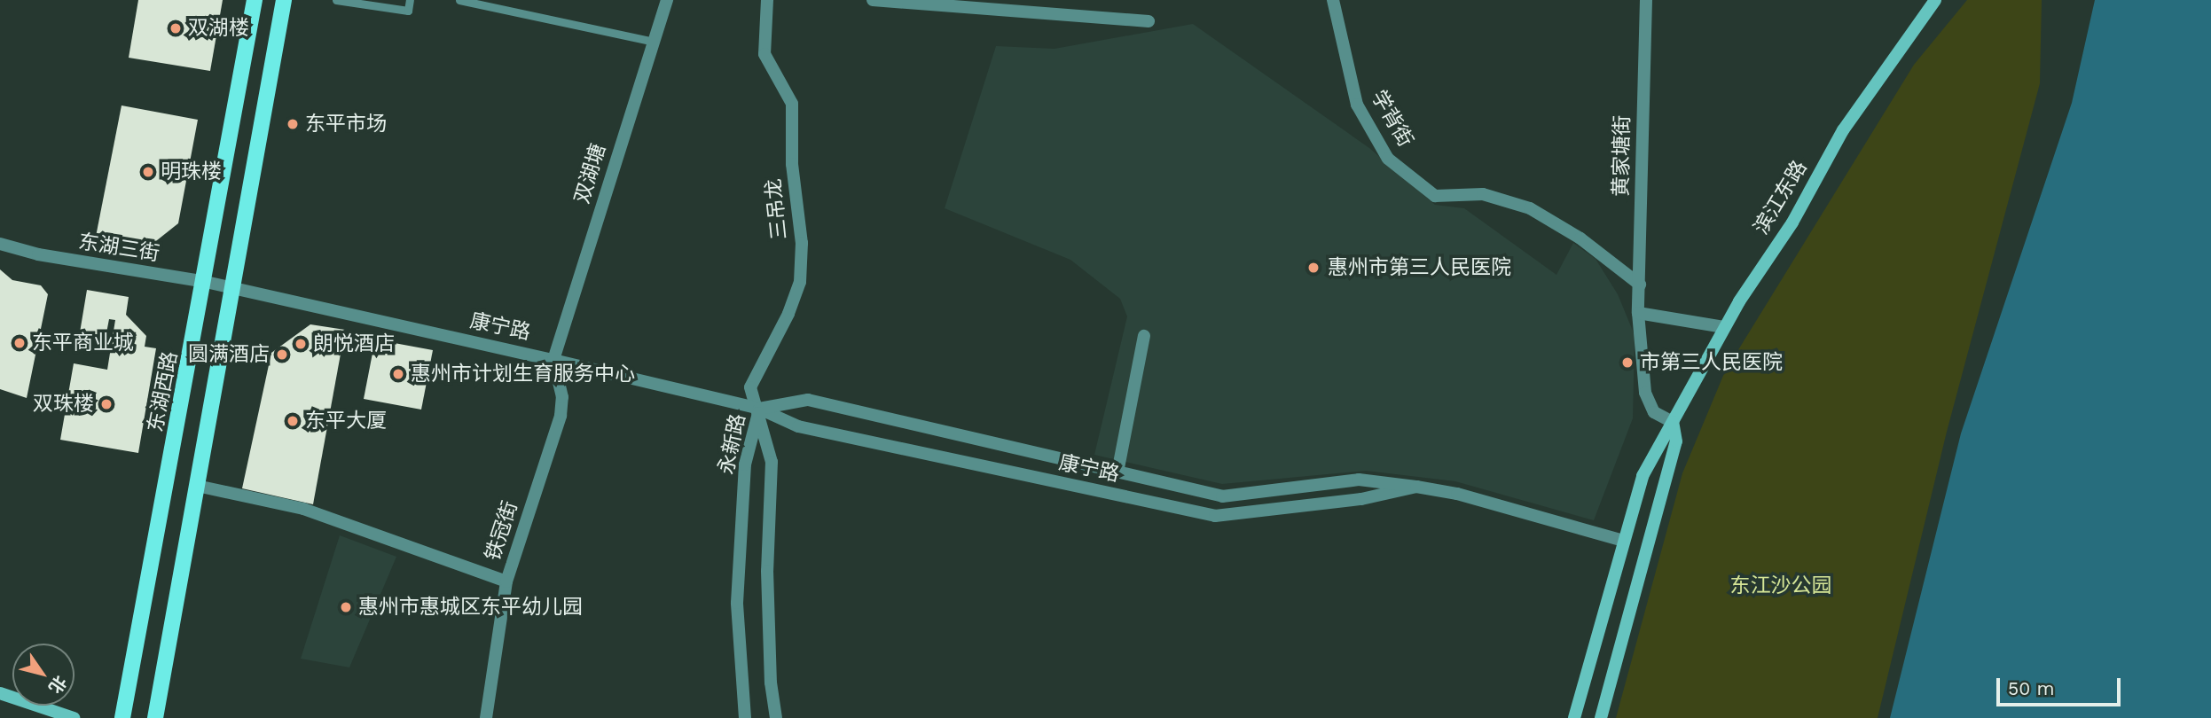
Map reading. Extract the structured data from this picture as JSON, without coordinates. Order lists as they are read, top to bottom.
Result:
{
  "streets": {
    "main road": ["滨江东路", "东湖西路"],
    "street": [
      "学背街",
      "黄家塘街",
      "双湖塘",
      "三吊龙",
      "东湖三街",
      "康宁路",
      "永新路",
      "铁冠街"
    ]
  },
  "crossings": [
    ["学背街", "黄家塘街"],
    ["黄家塘街", "滨江东路"],
    ["双湖塘", "康宁路"],
    ["双湖塘", "铁冠街"],
    ["滨江东路", "康宁路"],
    ["三吊龙", "康宁路"],
    ["三吊龙", "永新路"],
    ["东湖三街", "康宁路"],
    ["东湖三街", "东湖西路"],
    ["康宁路", "永新路"],
    ["康宁路", "铁冠街"]
  ],
  "parks": ["东江沙公园"],
  "places": [
    "双湖楼",
    "东平市场",
    "明珠楼",
    "惠州市第三人民医院",
    "东平商业城",
    "朗悦酒店",
    "圆满酒店",
    "市第三人民医院",
    "惠州市计划生育服务中心",
    "双珠楼",
    "东平大厦",
    "惠州市惠城区东平幼儿园"
  ],
  "scale_bar": "50 m",
  "north": "bottom right"
}
